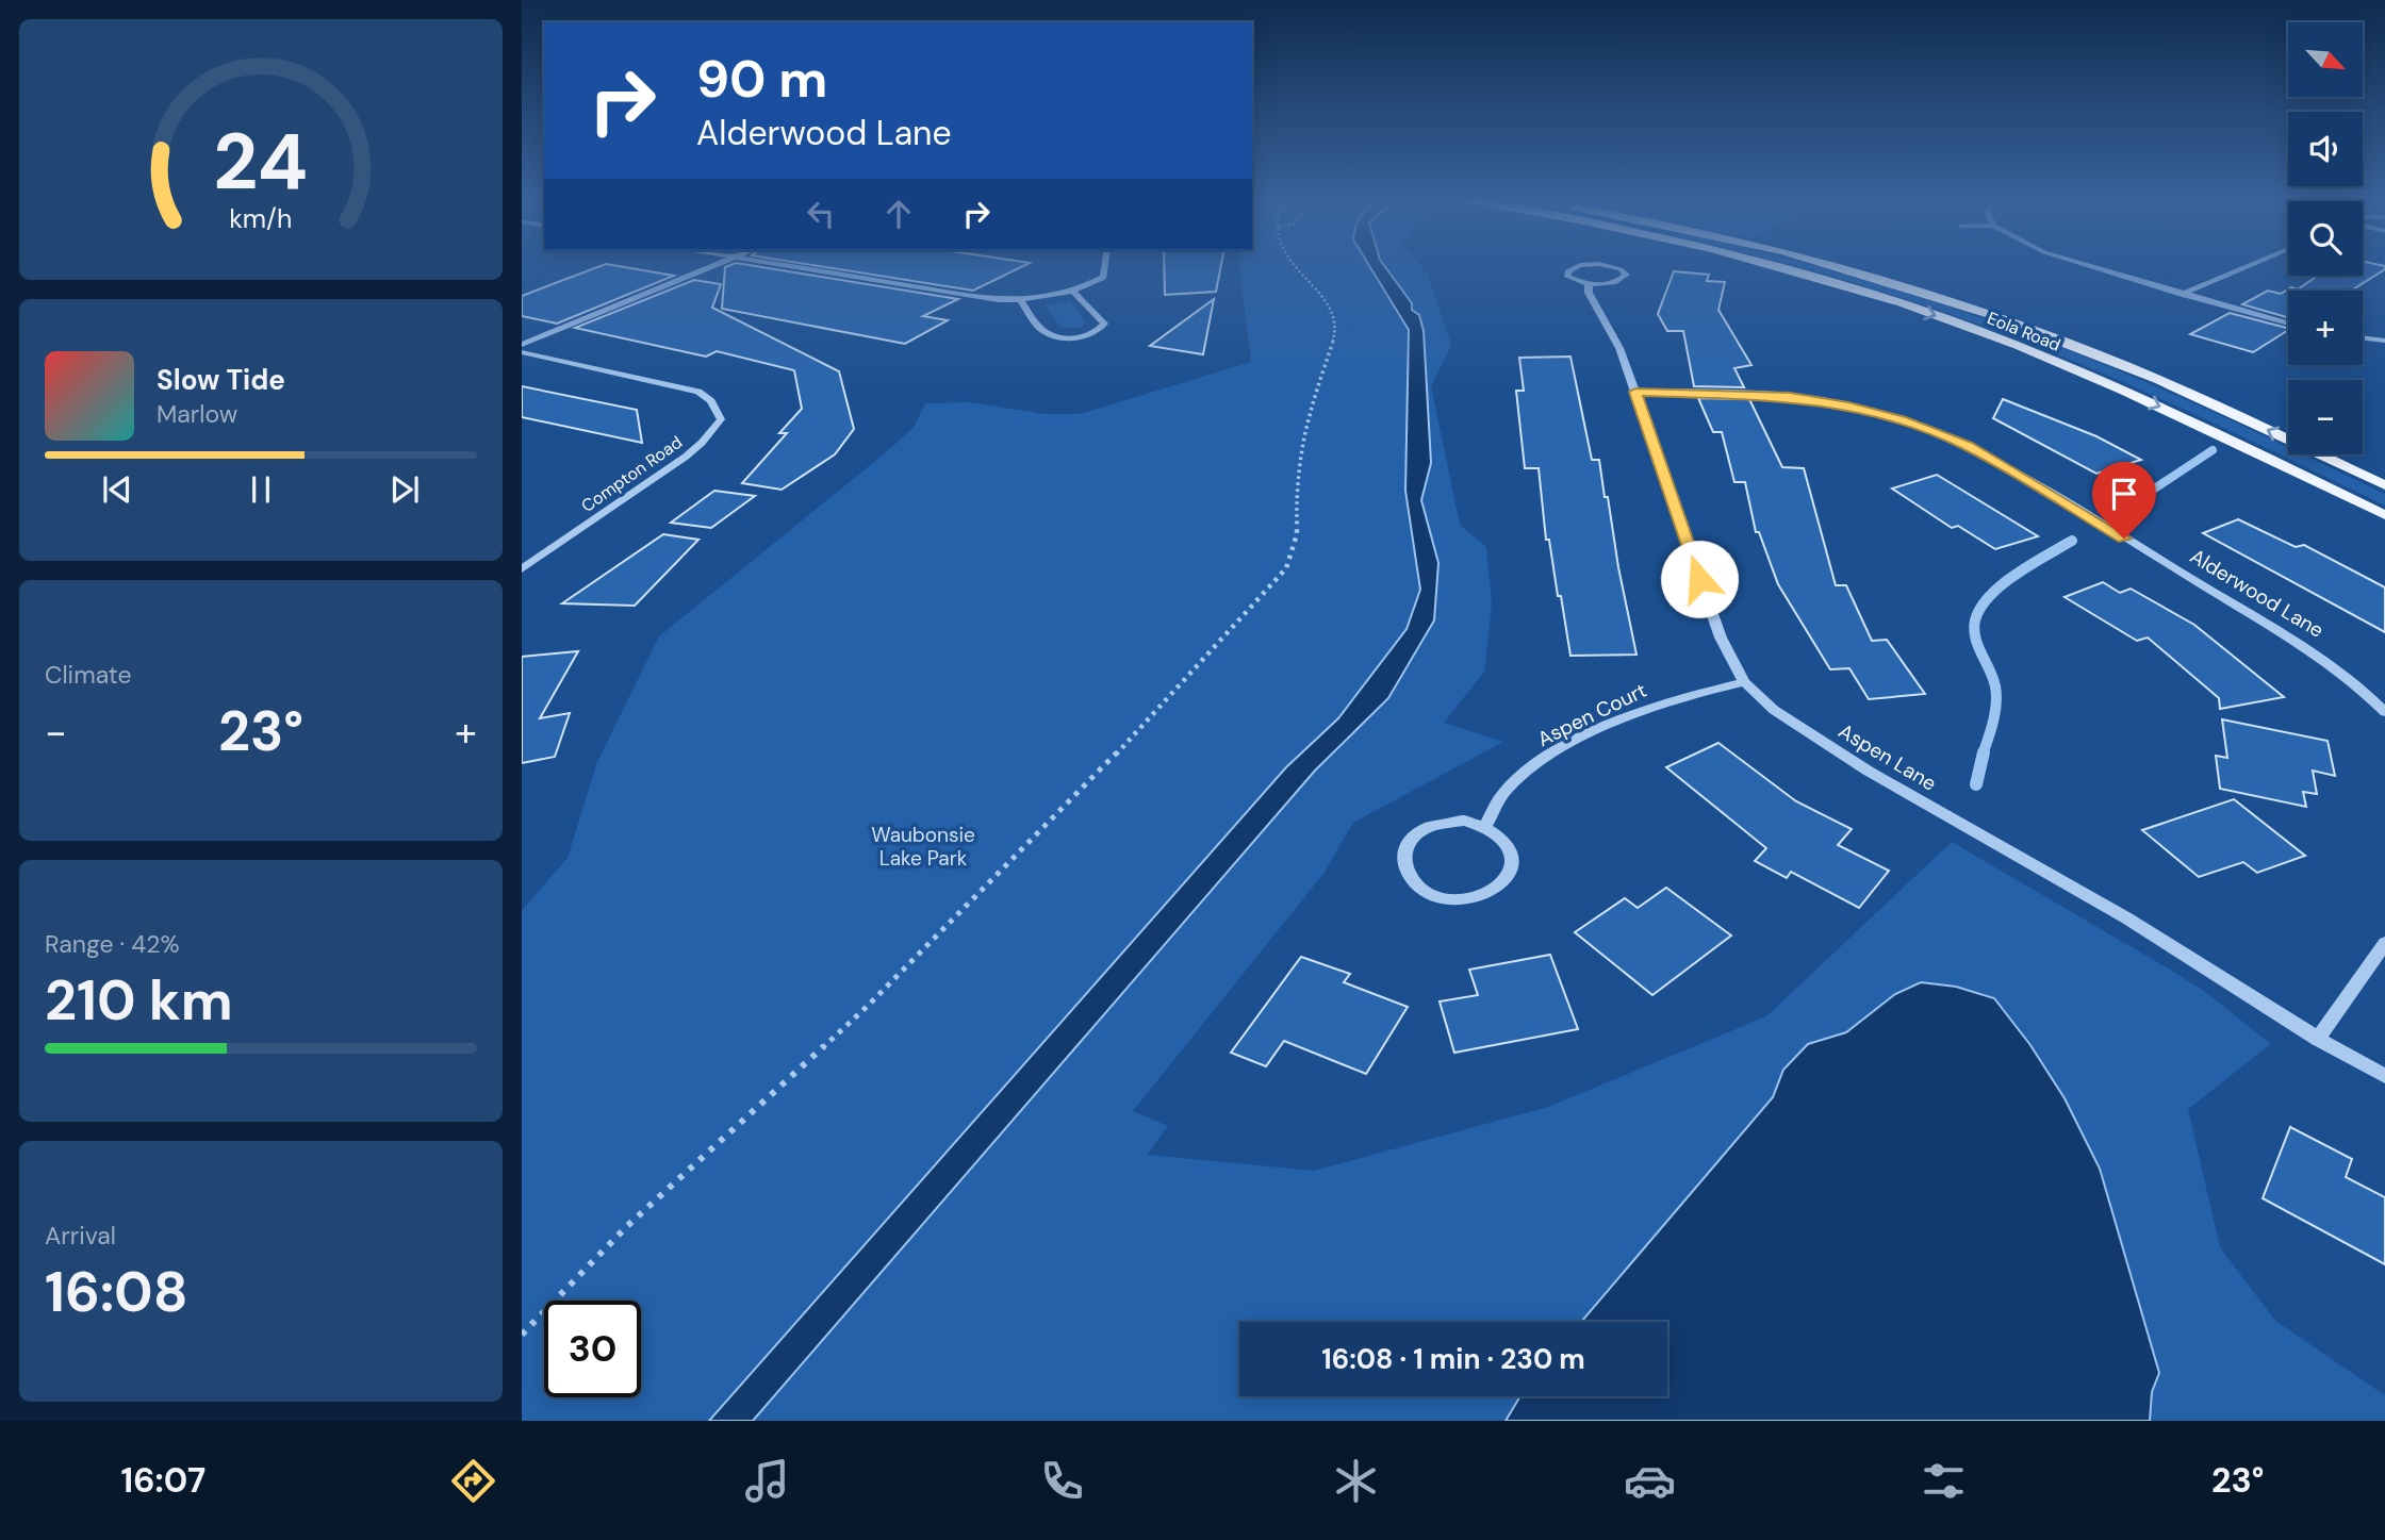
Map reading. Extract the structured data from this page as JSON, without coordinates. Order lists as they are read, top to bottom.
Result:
{
  "streets": {
    "main road": ["Eola Road"],
    "street": [
      "Compton Road",
      "Alderwood Lane",
      "Aspen Court",
      "Aspen Lane"
    ]
  },
  "crossings": [
    ["Alderwood Lane", "Aspen Lane"],
    ["Aspen Court", "Aspen Lane"]
  ],
  "parks": ["Waubonsie Lake Park"],
  "north": "bottom right",
  "page": {
    "map_buttons": ["+", "−"],
    "turn": ["90 m", "Alderwood Lane"],
    "song": ["Slow Tide", "Marlow"],
    "tile": [
      "Climate",
      ["Range · 42%", "210 km"],
      ["Arrival", "16:08"]
    ],
    "heat": ["−", "23°", "+"],
    "limit": "30",
    "trip": "16:08 · 1 min · 230 m",
    "tabs": ["16:07", "23°"],
    "gauge": ["24", "km/h"]
  }
}
